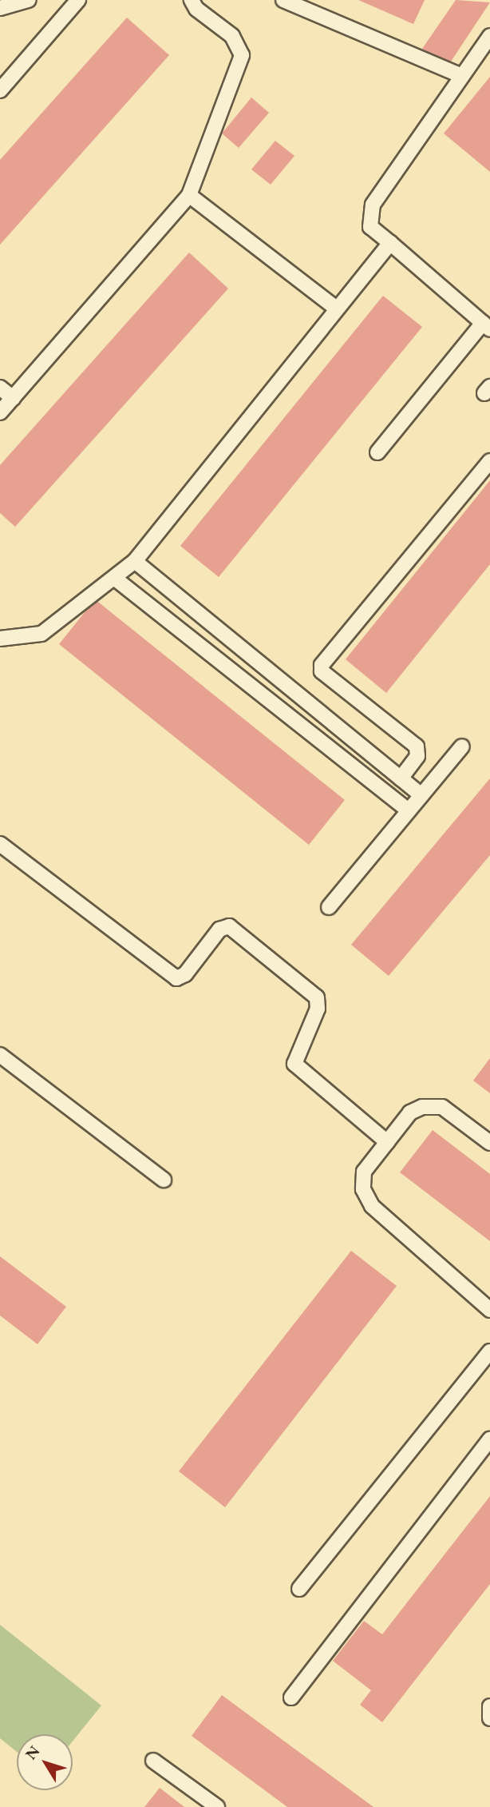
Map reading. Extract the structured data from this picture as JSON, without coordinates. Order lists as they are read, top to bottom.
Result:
{
  "north": "top left"
}
